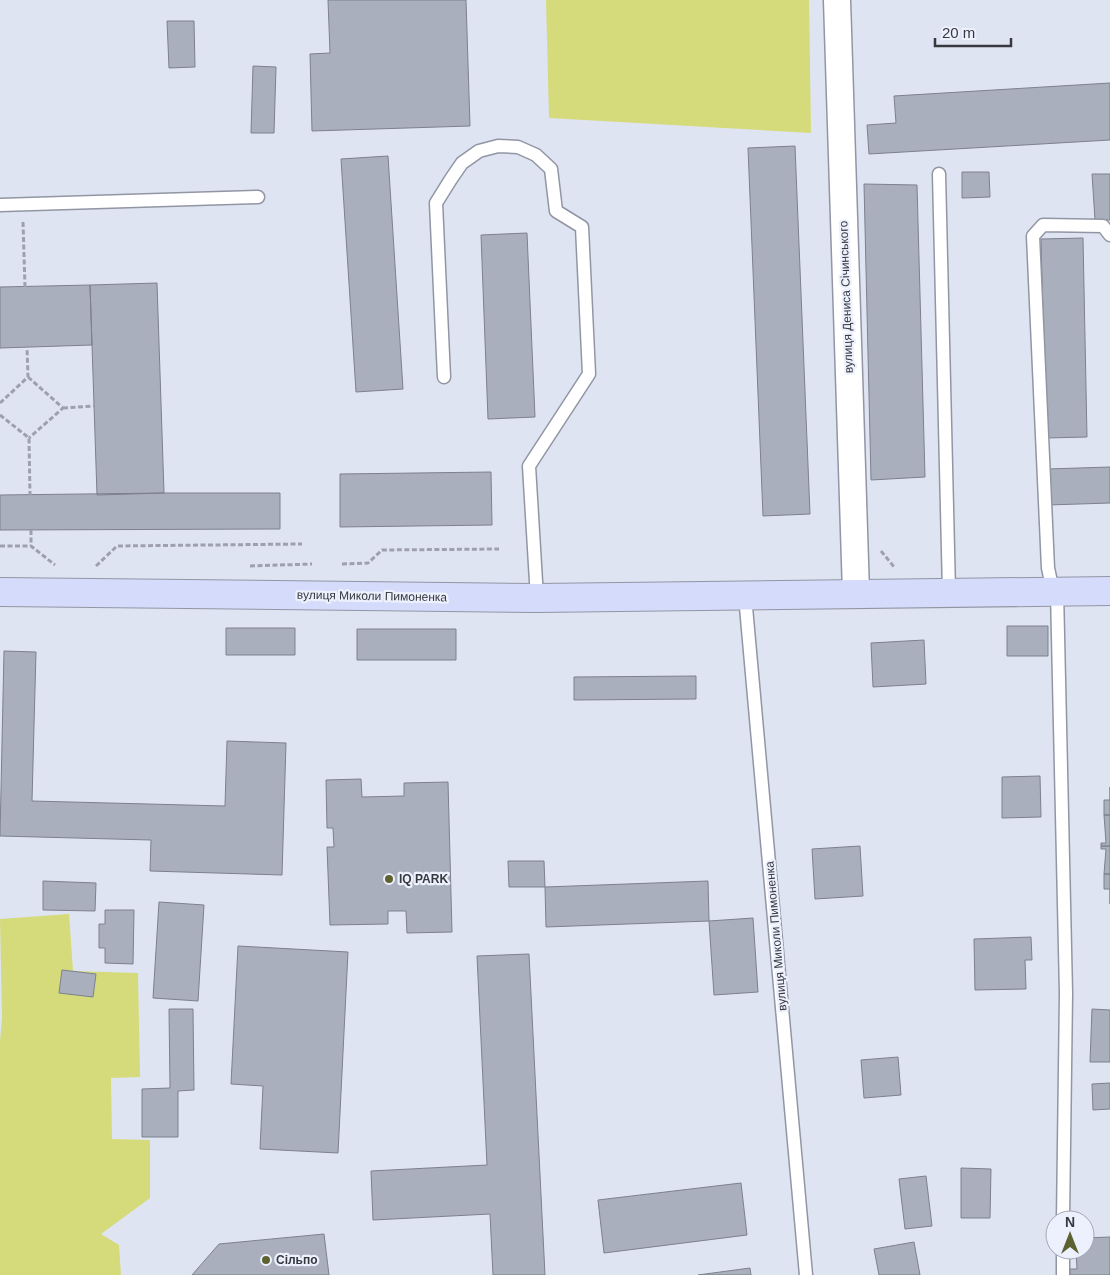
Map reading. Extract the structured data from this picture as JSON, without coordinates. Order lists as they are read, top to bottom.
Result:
{
  "streets": {
    "street": ["вулиця Дениса Січинського", "вулиця Миколи Пимоненка"]
  },
  "crossings": [
    ["вулиця Дениса Січинського", "вулиця Миколи Пимоненка"]
  ],
  "places": ["IQ PARK", "Сільпо"],
  "scale_bar": "20 m",
  "north": "top"
}
